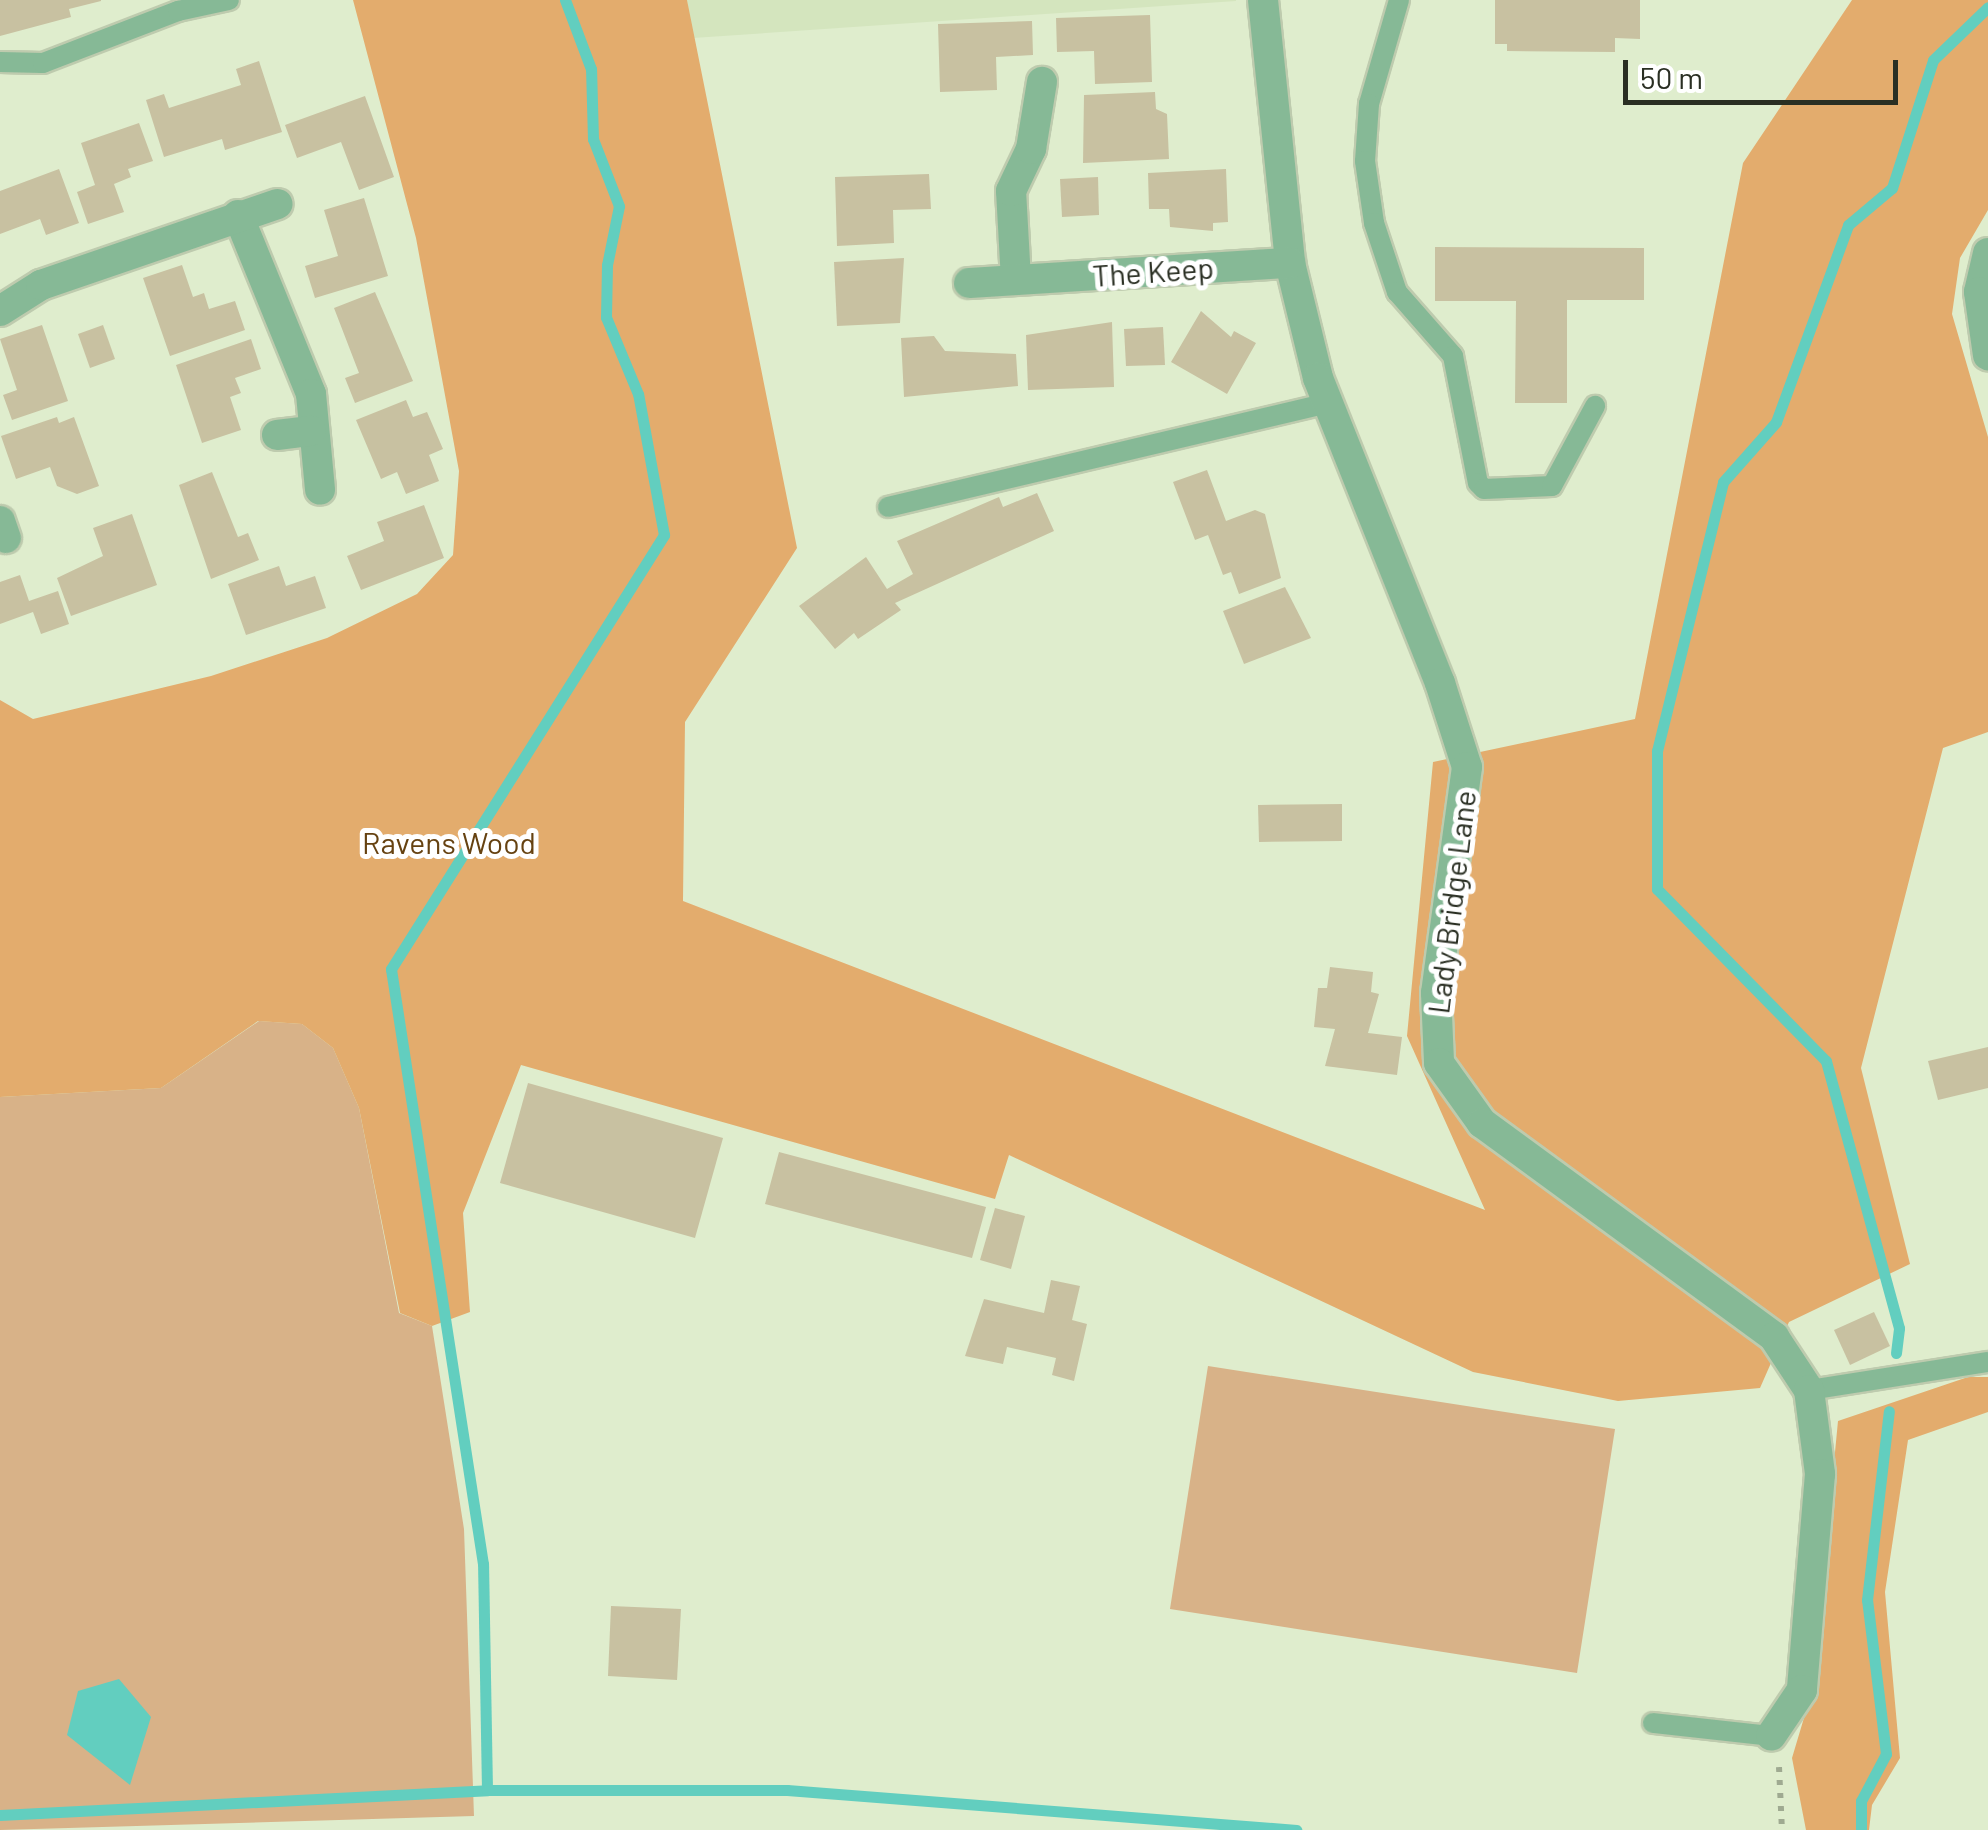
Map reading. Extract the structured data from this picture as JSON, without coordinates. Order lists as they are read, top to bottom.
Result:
{
  "streets": {
    "street": ["The Keep", "Lady Bridge Lane"]
  },
  "crossings": [
    ["The Keep", "Lady Bridge Lane"]
  ],
  "parks": ["Ravens Wood"],
  "scale_bar": "50 m"
}
